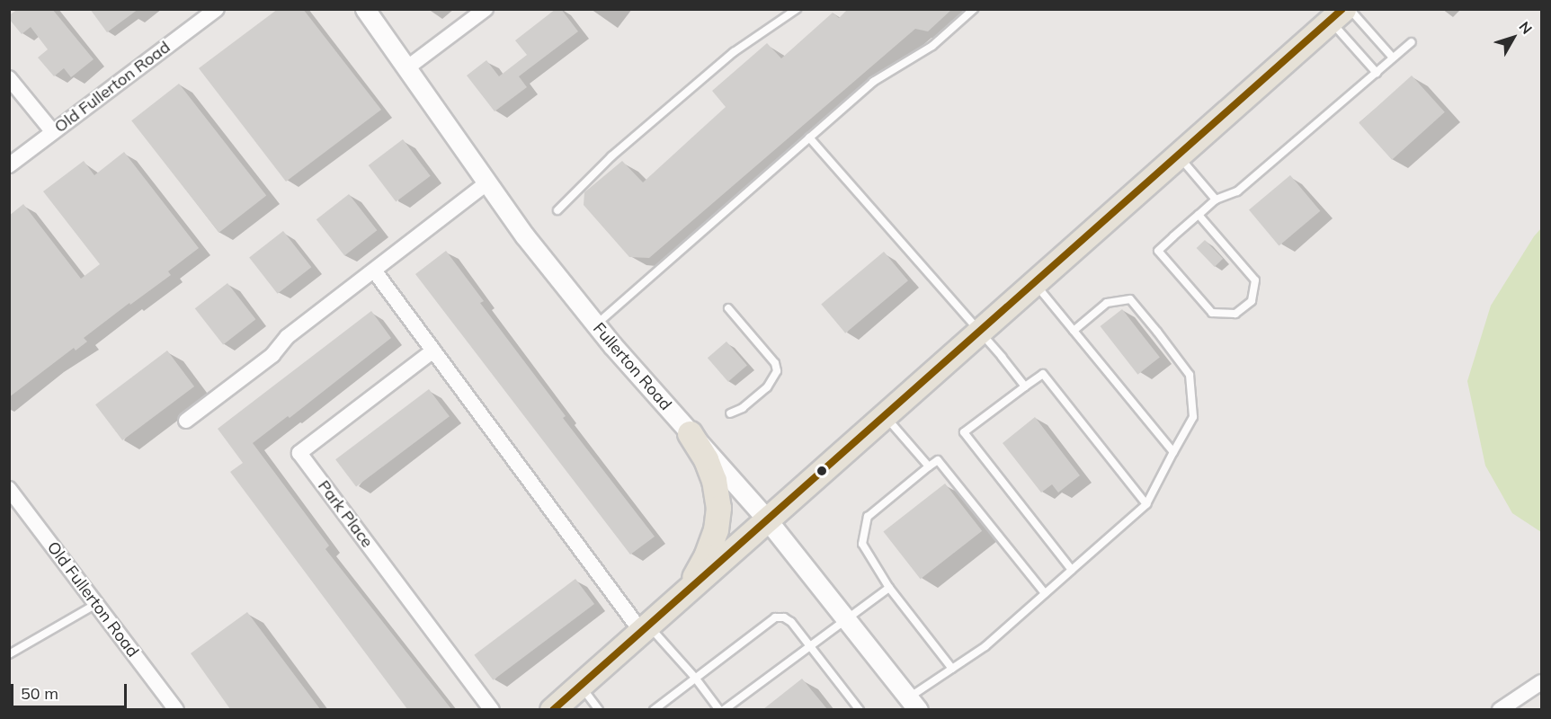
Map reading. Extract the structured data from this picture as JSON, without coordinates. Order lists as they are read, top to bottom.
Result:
{
  "streets": {
    "street": ["Old Fullerton Road", "Fullerton Road", "Park Place"]
  },
  "scale_bar": "50 m",
  "north": "top right"
}
